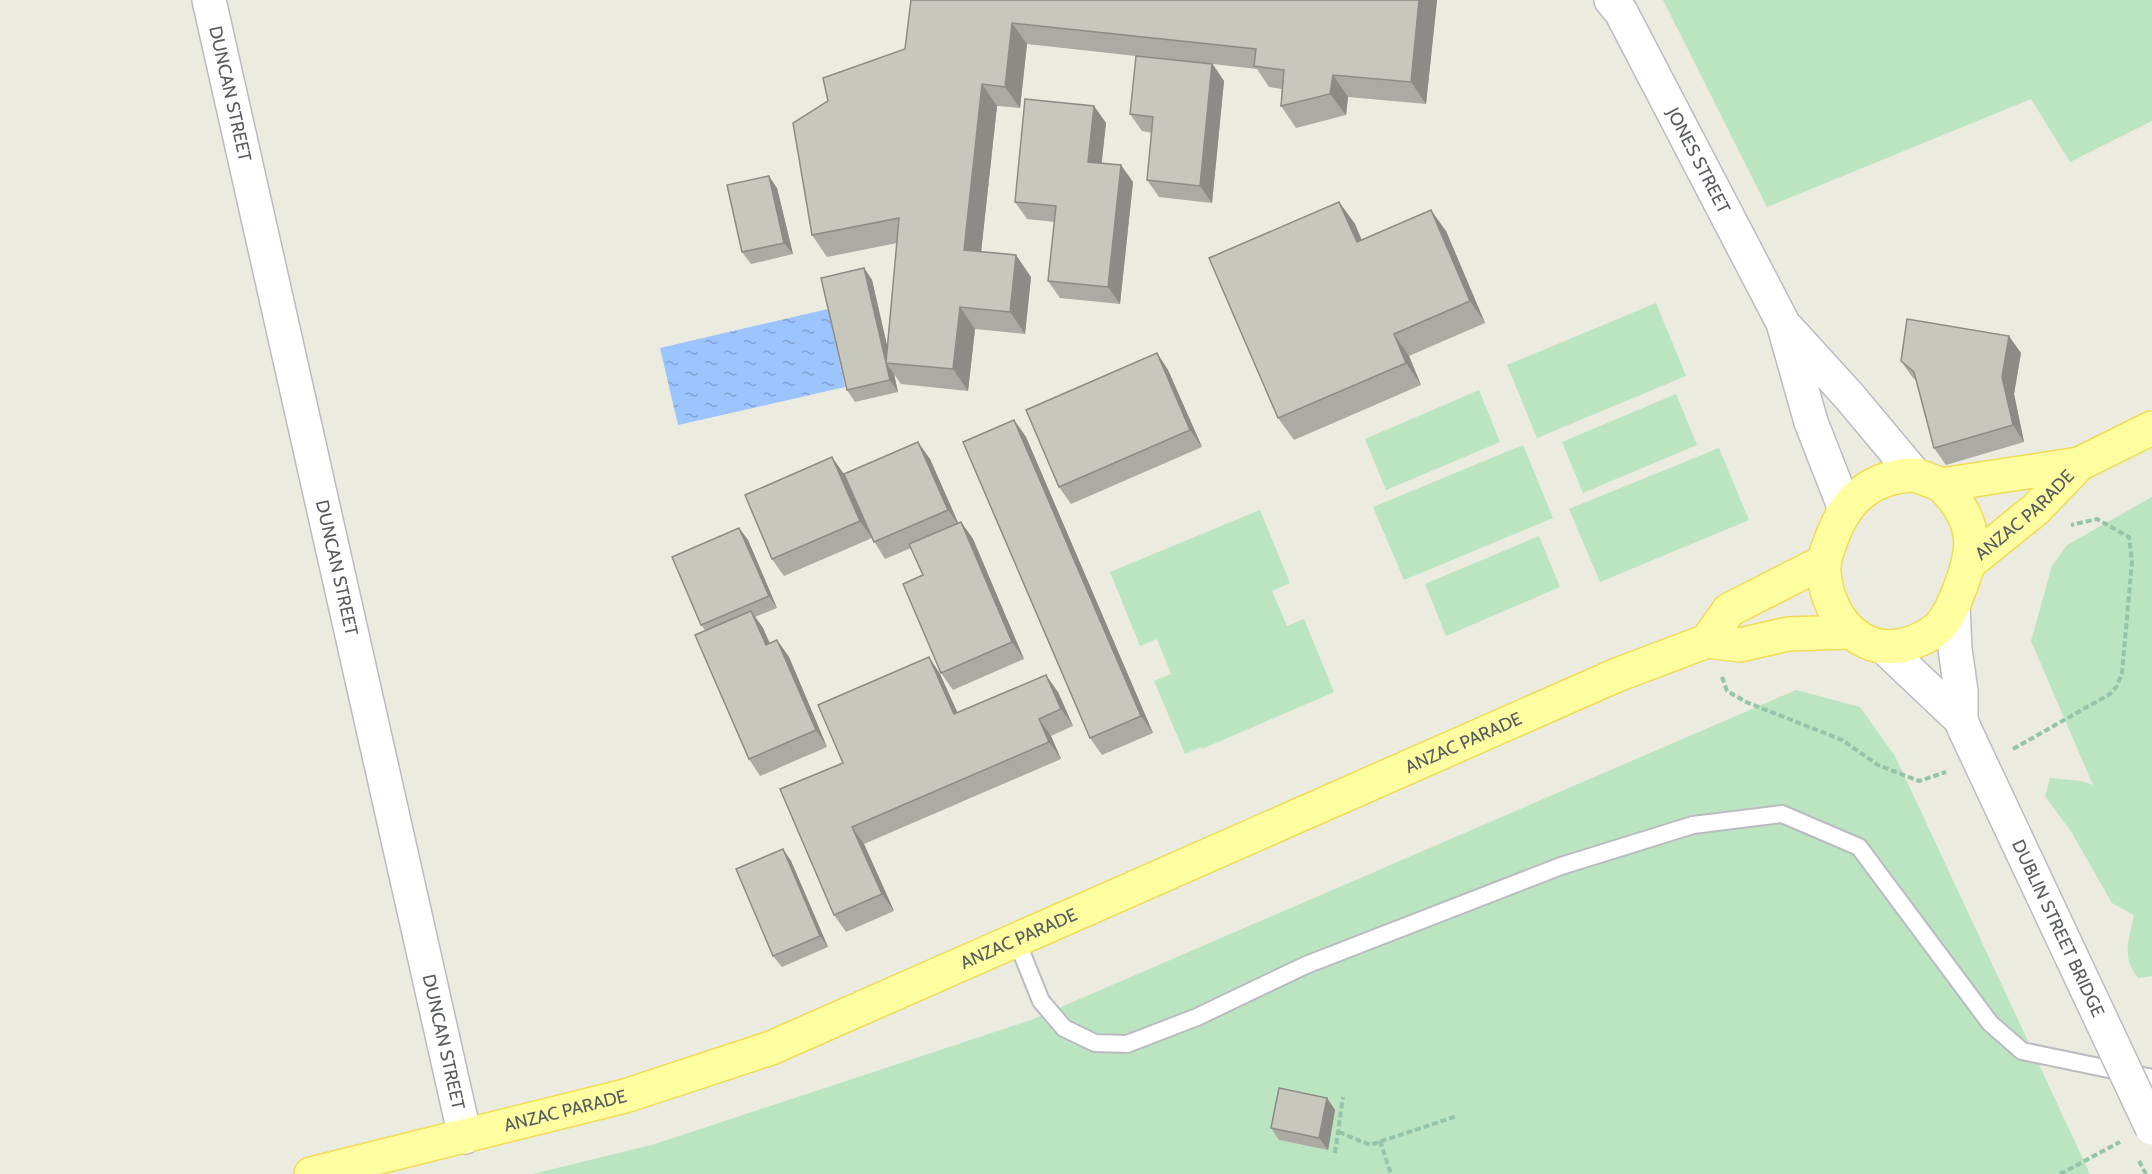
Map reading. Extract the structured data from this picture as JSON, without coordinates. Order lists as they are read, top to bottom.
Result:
{
  "streets": {
    "main road": [
      "DUNCAN STREET",
      "JONES STREET",
      "ANZAC PARADE",
      "DUBLIN STREET BRIDGE"
    ]
  },
  "crossings": [
    ["DUNCAN STREET", "ANZAC PARADE"],
    ["JONES STREET", "ANZAC PARADE"]
  ]
}
